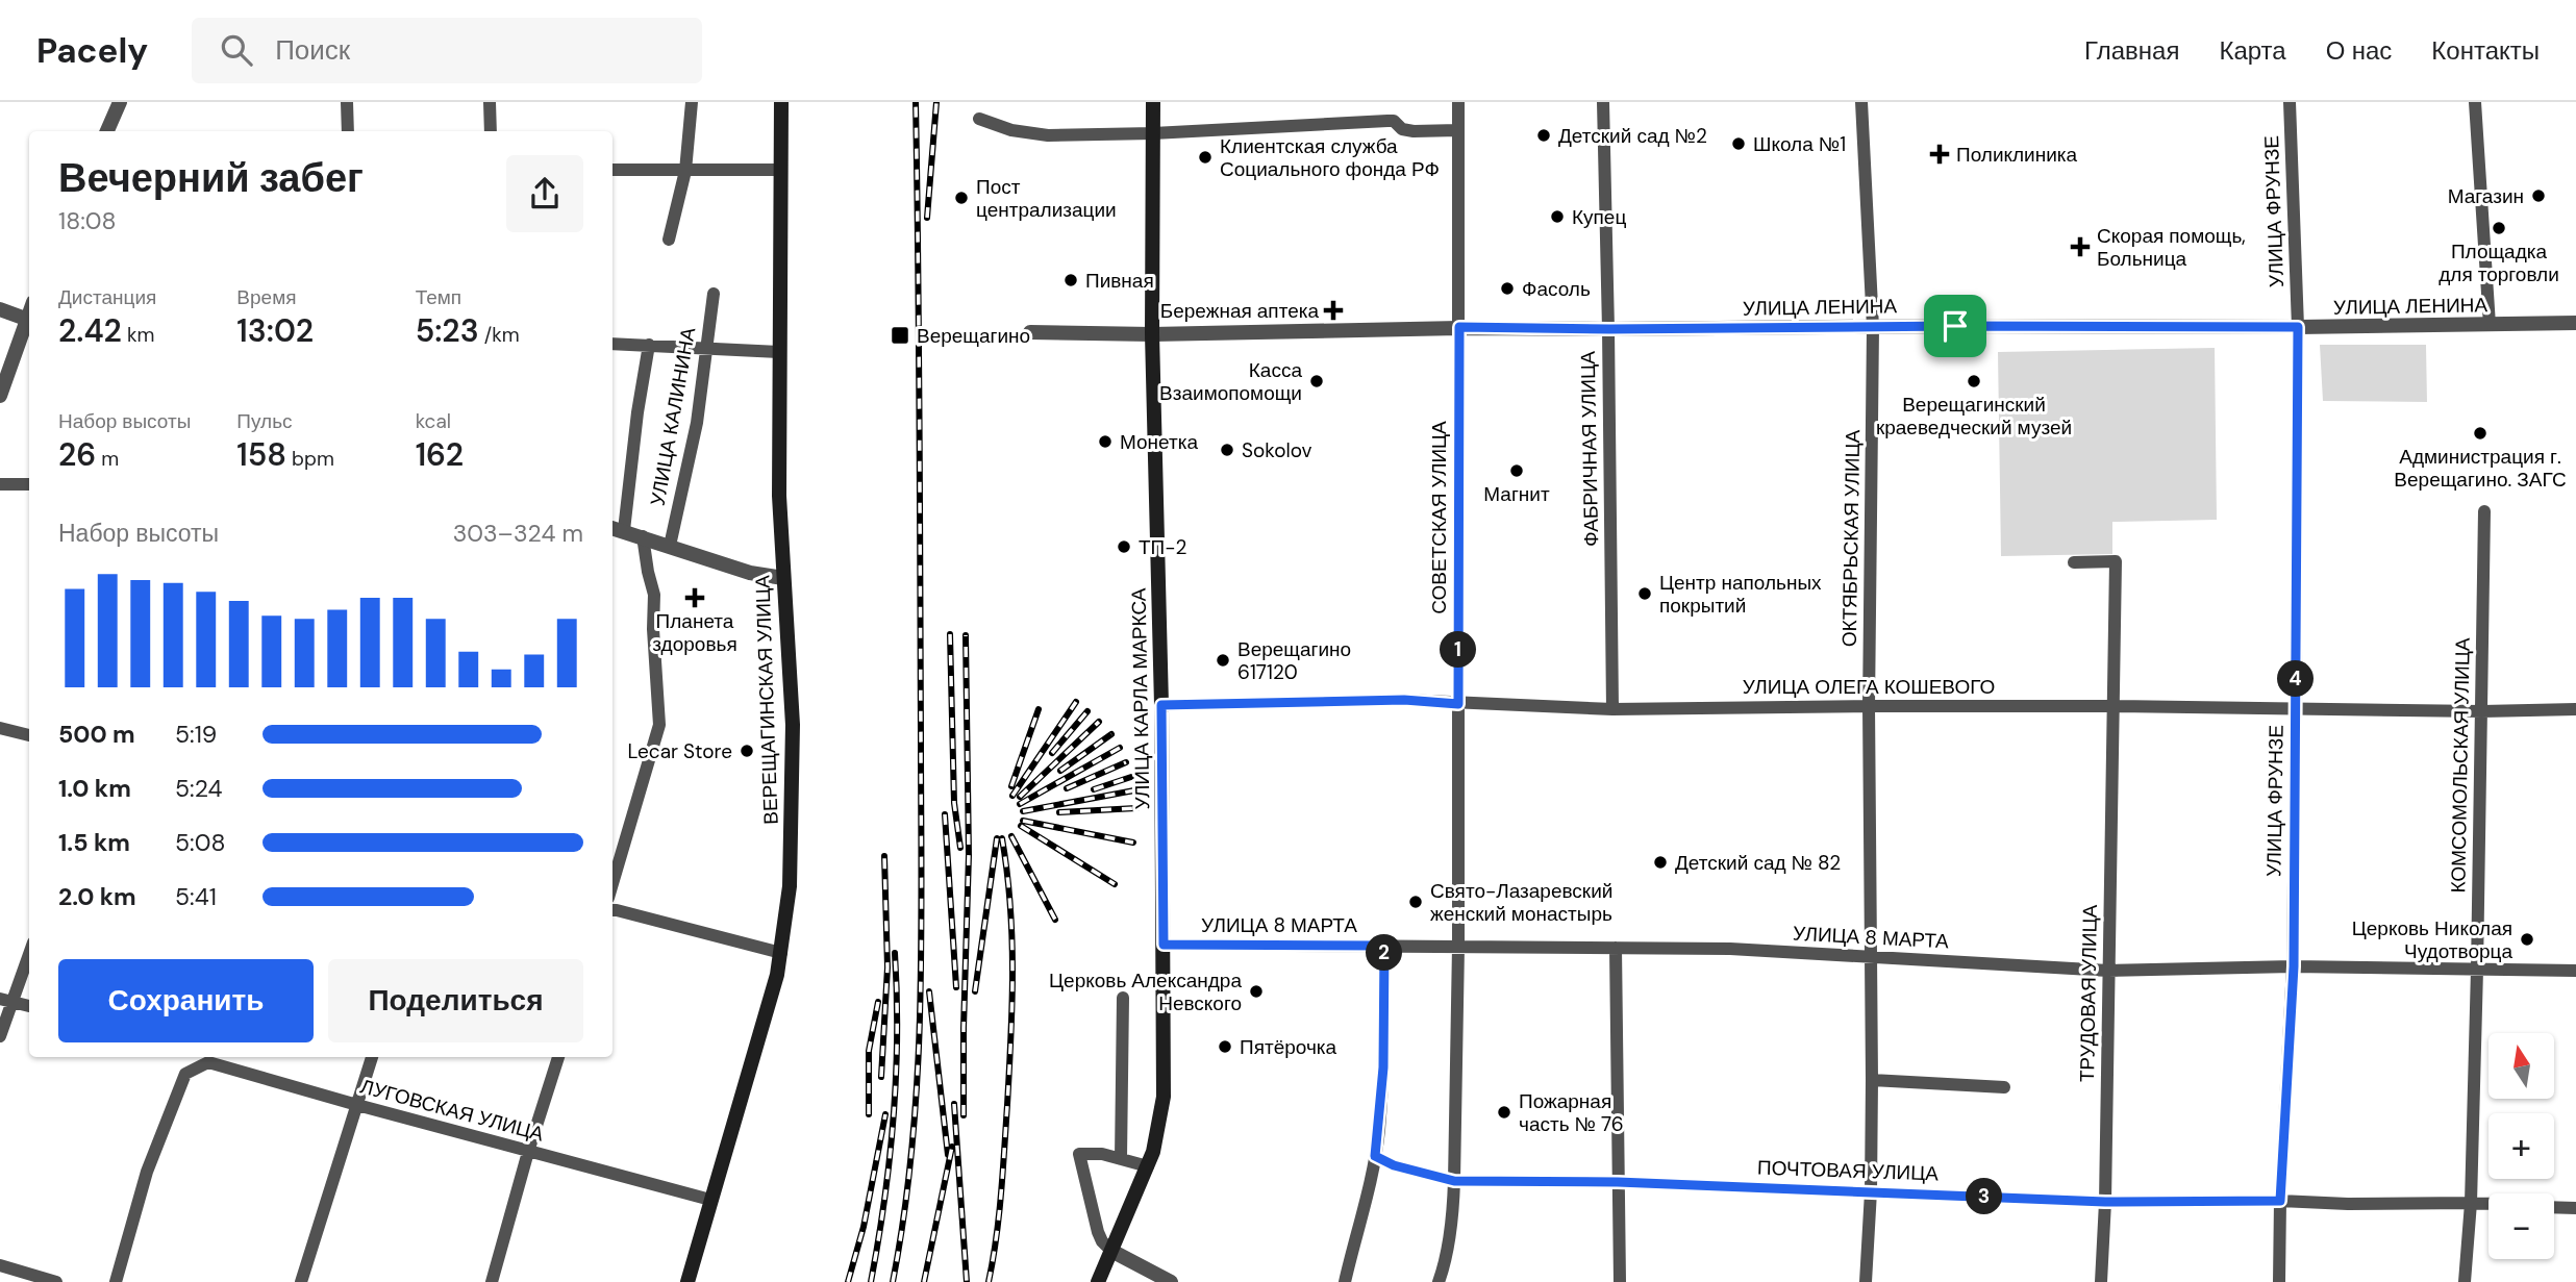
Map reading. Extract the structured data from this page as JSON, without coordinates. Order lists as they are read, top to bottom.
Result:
{
  "streets": {
    "main road": ["УЛИЦА КАРЛА МАРКСА", "ВЕРЕЩАГИНСКАЯ УЛИЦА"],
    "street": [
      "УЛИЦА ФРУНЗЕ",
      "УЛИЦА ЛЕНИНА",
      "УЛИЦА КАЛИНИНА",
      "ФАБРИЧНАЯ УЛИЦА",
      "СОВЕТСКАЯ УЛИЦА",
      "ОКТЯБРЬСКАЯ УЛИЦА",
      "УЛИЦА ОЛЕГА КОШЕВОГО",
      "КОМСОМОЛЬСКАЯ УЛИЦА",
      "УЛИЦА 8 МАРТА",
      "ТРУДОВАЯ УЛИЦА",
      "ЛУГОВСКАЯ УЛИЦА",
      "ПОЧТОВАЯ УЛИЦА"
    ]
  },
  "crossings": [
    ["УЛИЦА ФРУНЗЕ", "УЛИЦА ЛЕНИНА"],
    ["УЛИЦА ФРУНЗЕ", "УЛИЦА ОЛЕГА КОШЕВОГО"],
    ["УЛИЦА ФРУНЗЕ", "УЛИЦА 8 МАРТА"],
    ["УЛИЦА ФРУНЗЕ", "ПОЧТОВАЯ УЛИЦА"],
    ["УЛИЦА ЛЕНИНА", "ФАБРИЧНАЯ УЛИЦА"],
    ["УЛИЦА ЛЕНИНА", "СОВЕТСКАЯ УЛИЦА"],
    ["УЛИЦА ЛЕНИНА", "ОКТЯБРЬСКАЯ УЛИЦА"],
    ["УЛИЦА ЛЕНИНА", "УЛИЦА КАРЛА МАРКСА"],
    ["ФАБРИЧНАЯ УЛИЦА", "УЛИЦА ОЛЕГА КОШЕВОГО"],
    ["СОВЕТСКАЯ УЛИЦА", "УЛИЦА ОЛЕГА КОШЕВОГО"],
    ["СОВЕТСКАЯ УЛИЦА", "УЛИЦА 8 МАРТА"],
    ["СОВЕТСКАЯ УЛИЦА", "ПОЧТОВАЯ УЛИЦА"],
    ["ОКТЯБРЬСКАЯ УЛИЦА", "УЛИЦА ОЛЕГА КОШЕВОГО"],
    ["ОКТЯБРЬСКАЯ УЛИЦА", "УЛИЦА 8 МАРТА"],
    ["ОКТЯБРЬСКАЯ УЛИЦА", "ПОЧТОВАЯ УЛИЦА"],
    ["УЛИЦА ОЛЕГА КОШЕВОГО", "УЛИЦА КАРЛА МАРКСА"],
    ["УЛИЦА ОЛЕГА КОШЕВОГО", "КОМСОМОЛЬСКАЯ УЛИЦА"],
    ["УЛИЦА ОЛЕГА КОШЕВОГО", "ТРУДОВАЯ УЛИЦА"],
    ["УЛИЦА КАРЛА МАРКСА", "УЛИЦА 8 МАРТА"],
    ["ВЕРЕЩАГИНСКАЯ УЛИЦА", "ЛУГОВСКАЯ УЛИЦА"],
    ["КОМСОМОЛЬСКАЯ УЛИЦА", "УЛИЦА 8 МАРТА"],
    ["КОМСОМОЛЬСКАЯ УЛИЦА", "ПОЧТОВАЯ УЛИЦА"],
    ["УЛИЦА 8 МАРТА", "ТРУДОВАЯ УЛИЦА"],
    ["ТРУДОВАЯ УЛИЦА", "ПОЧТОВАЯ УЛИЦА"]
  ],
  "places": {
    "other": [
      "Детский сад №2",
      "Школа №1",
      "Клиентская служба Социального фонда РФ",
      "Магазин",
      "Пост централизации",
      "Купец",
      "Площадка для торговли",
      "Пивная",
      "Фасоль",
      "Касса Взаимопомощи",
      "Верещагинский краеведческий музей",
      "Администрация г. Верещагино. ЗАГС",
      "Монетка",
      "Sokolov",
      "Магнит",
      "ТП-2",
      "Центр напольных покрытий",
      "Верещагино 617120",
      "Lecar Store",
      "Детский сад № 82",
      "Свято-Лазаревский женский монастырь",
      "Церковь Николая Чудотворца",
      "Церковь Александра Невского",
      "Пятёрочка",
      "Пожарная часть № 76"
    ],
    "health": [
      "Поликлиника",
      "Скорая помощь, Больница",
      "Бережная аптека",
      "Планета здоровья"
    ],
    "transit": ["Верещагино"]
  },
  "north": "top",
  "page": {
    "header": "Pacely",
    "search": "Поиск",
    "nav": [
      "Главная",
      "Карта",
      "О нас",
      "Контакты"
    ],
    "heading": ["Вечерний забег", "18:08"],
    "stats": [
      ["Дистанция", "2.42 km"],
      ["Время", "13:02"],
      ["Темп", "5:23 /km"],
      ["Набор высоты", "26 m"],
      ["Пульс", "158 bpm"],
      ["kcal", "162"]
    ],
    "chart": ["Набор высоты", "303–324 m"],
    "pins": [
      "1",
      "4",
      "2",
      "3"
    ],
    "list": [
      {
        "name": "500 m",
        "note": "5:19"
      },
      {
        "name": "1.0 km",
        "note": "5:24"
      },
      {
        "name": "1.5 km",
        "note": "5:08"
      },
      {
        "name": "2.0 km",
        "note": "5:41"
      }
    ],
    "buttons": ["Сохранить", "Поделиться"],
    "map_buttons": ["+", "−"]
  }
}
